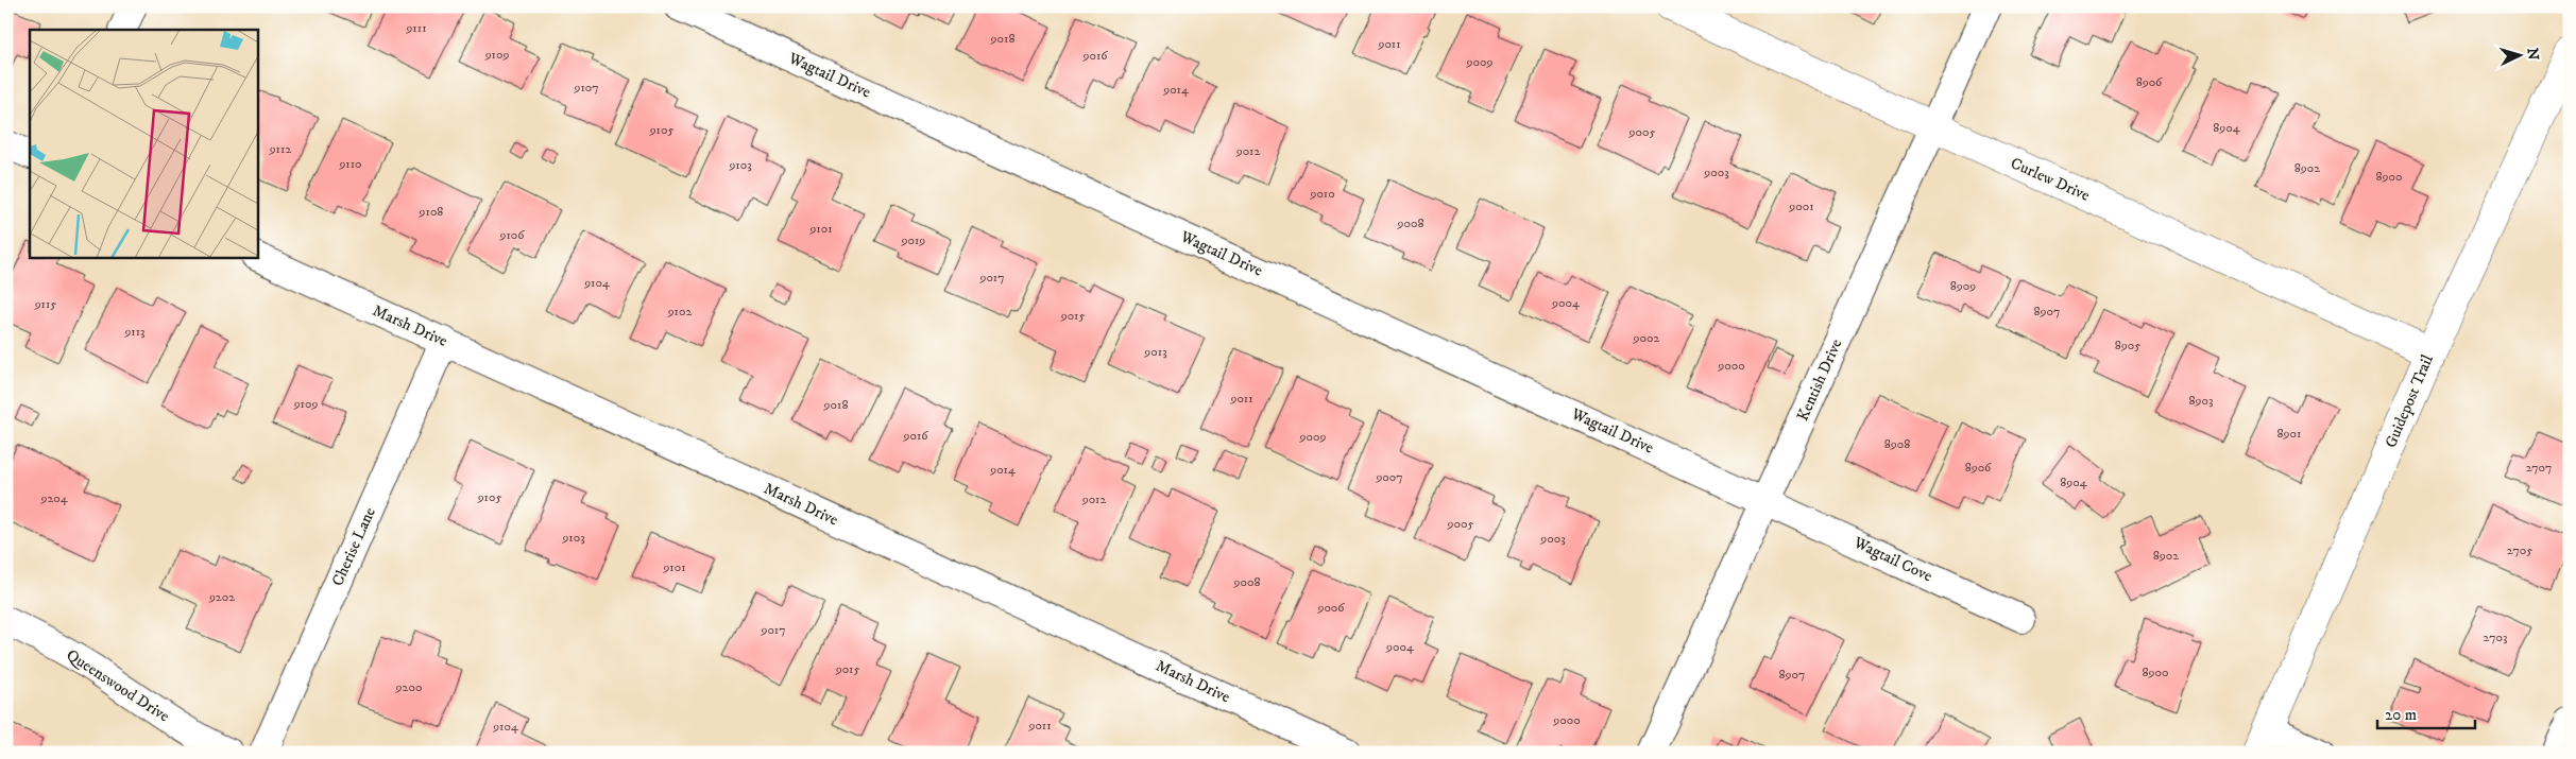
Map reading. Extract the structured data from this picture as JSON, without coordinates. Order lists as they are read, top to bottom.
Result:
{
  "streets": {
    "street": [
      "Wagtail Drive",
      "Curlew Drive",
      "Marsh Drive",
      "Kentish Drive",
      "Guidepost Trail",
      "Cherise Lane",
      "Wagtail Cove",
      "Queenswood Drive"
    ]
  },
  "crossings": [
    ["Wagtail Drive", "Kentish Drive"],
    ["Wagtail Drive", "Wagtail Cove"],
    ["Curlew Drive", "Kentish Drive"],
    ["Curlew Drive", "Guidepost Trail"],
    ["Marsh Drive", "Cherise Lane"],
    ["Kentish Drive", "Wagtail Cove"]
  ],
  "house_numbers": [
    "9111",
    "9018",
    "9011",
    "9109",
    "9016",
    "9009",
    "8906",
    "9107",
    "9014",
    "8904",
    "9105",
    "9005",
    "9112",
    "9012",
    "9110",
    "9103",
    "8902",
    "9003",
    "8900",
    "9010",
    "9001",
    "9108",
    "9008",
    "9101",
    "9106",
    "9019",
    "9017",
    "9104",
    "8909",
    "9004",
    "9115",
    "9102",
    "8907",
    "9015",
    "9113",
    "9002",
    "8905",
    "9013",
    "9000",
    "9011",
    "8903",
    "9109",
    "9018",
    "8901",
    "9016",
    "9009",
    "8908",
    "8906",
    "2707",
    "9014",
    "9007",
    "8904",
    "9105",
    "9204",
    "9012",
    "9005",
    "9103",
    "9003",
    "2705",
    "8902",
    "9101",
    "9008",
    "9202",
    "9006",
    "9017",
    "2703",
    "9004",
    "9015",
    "8900",
    "8907",
    "9200",
    "9000",
    "9011",
    "9104"
  ],
  "scale_bar": "20 m",
  "north": "right"
}
